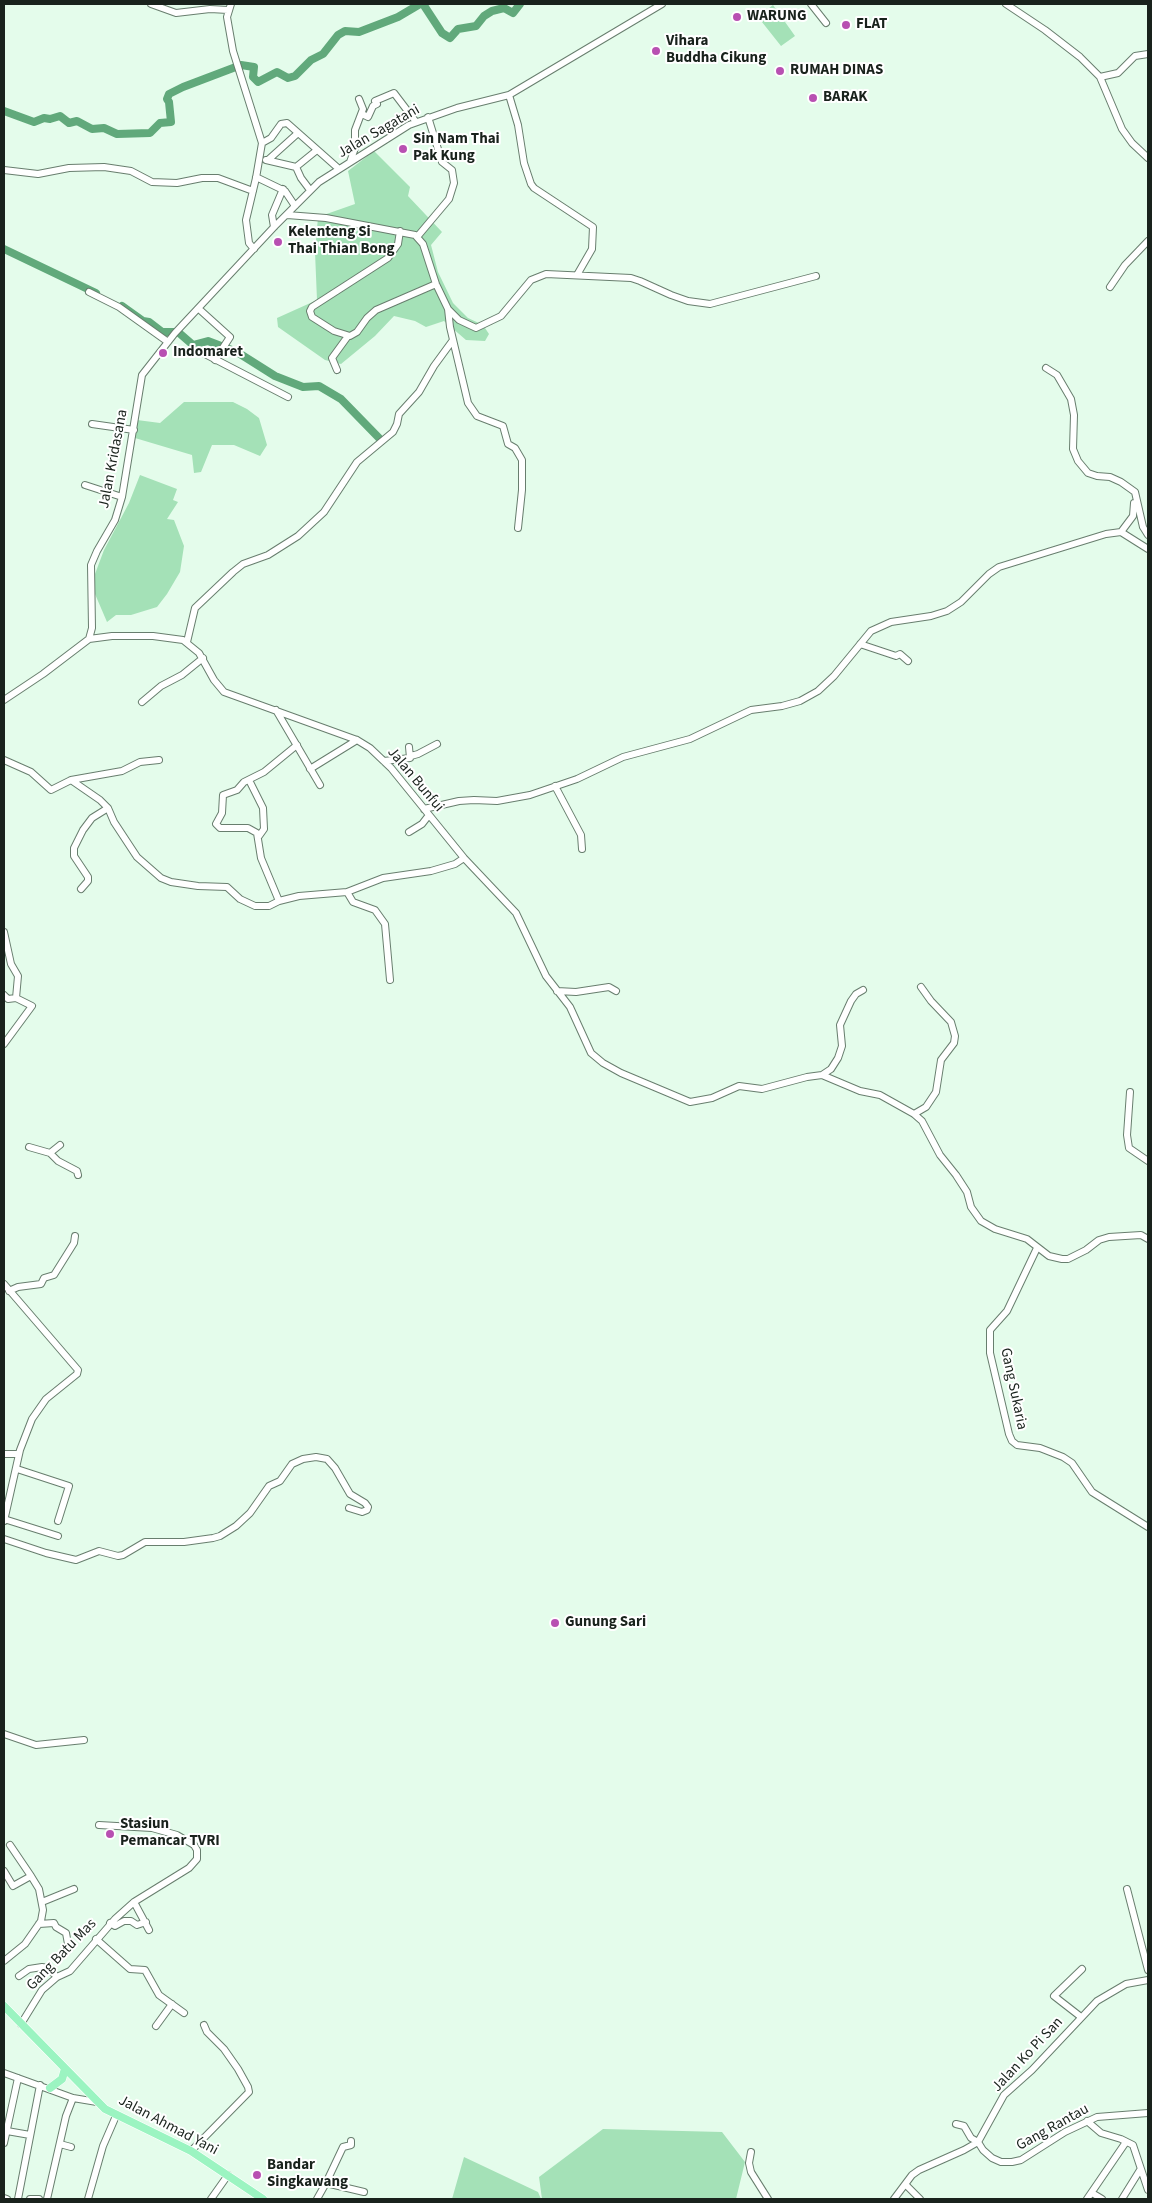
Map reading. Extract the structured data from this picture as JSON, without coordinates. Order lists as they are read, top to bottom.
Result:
{
  "streets": {
    "main road": ["Jalan Ahmad Yani"],
    "street": [
      "Jalan Sagatani",
      "Jalan Kridasana",
      "Jalan Bunfui",
      "Gang Sukaria",
      "Gang Batu Mas",
      "Jalan Ko Pi San",
      "Gang Rantau"
    ]
  },
  "crossings": [
    ["Jalan Sagatani", "Jalan Kridasana"],
    ["Gang Batu Mas", "Jalan Ahmad Yani"],
    ["Jalan Ko Pi San", "Gang Rantau"]
  ],
  "places": [
    "WARUNG",
    "FLAT",
    "Vihara Buddha Cikung",
    "RUMAH DINAS",
    "BARAK",
    "Sin Nam Thai Pak Kung",
    "Kelenteng Si Thai Thian Bong",
    "Indomaret",
    "Gunung Sari",
    "Stasiun Pemancar TVRI",
    "Bandar Singkawang"
  ]
}
